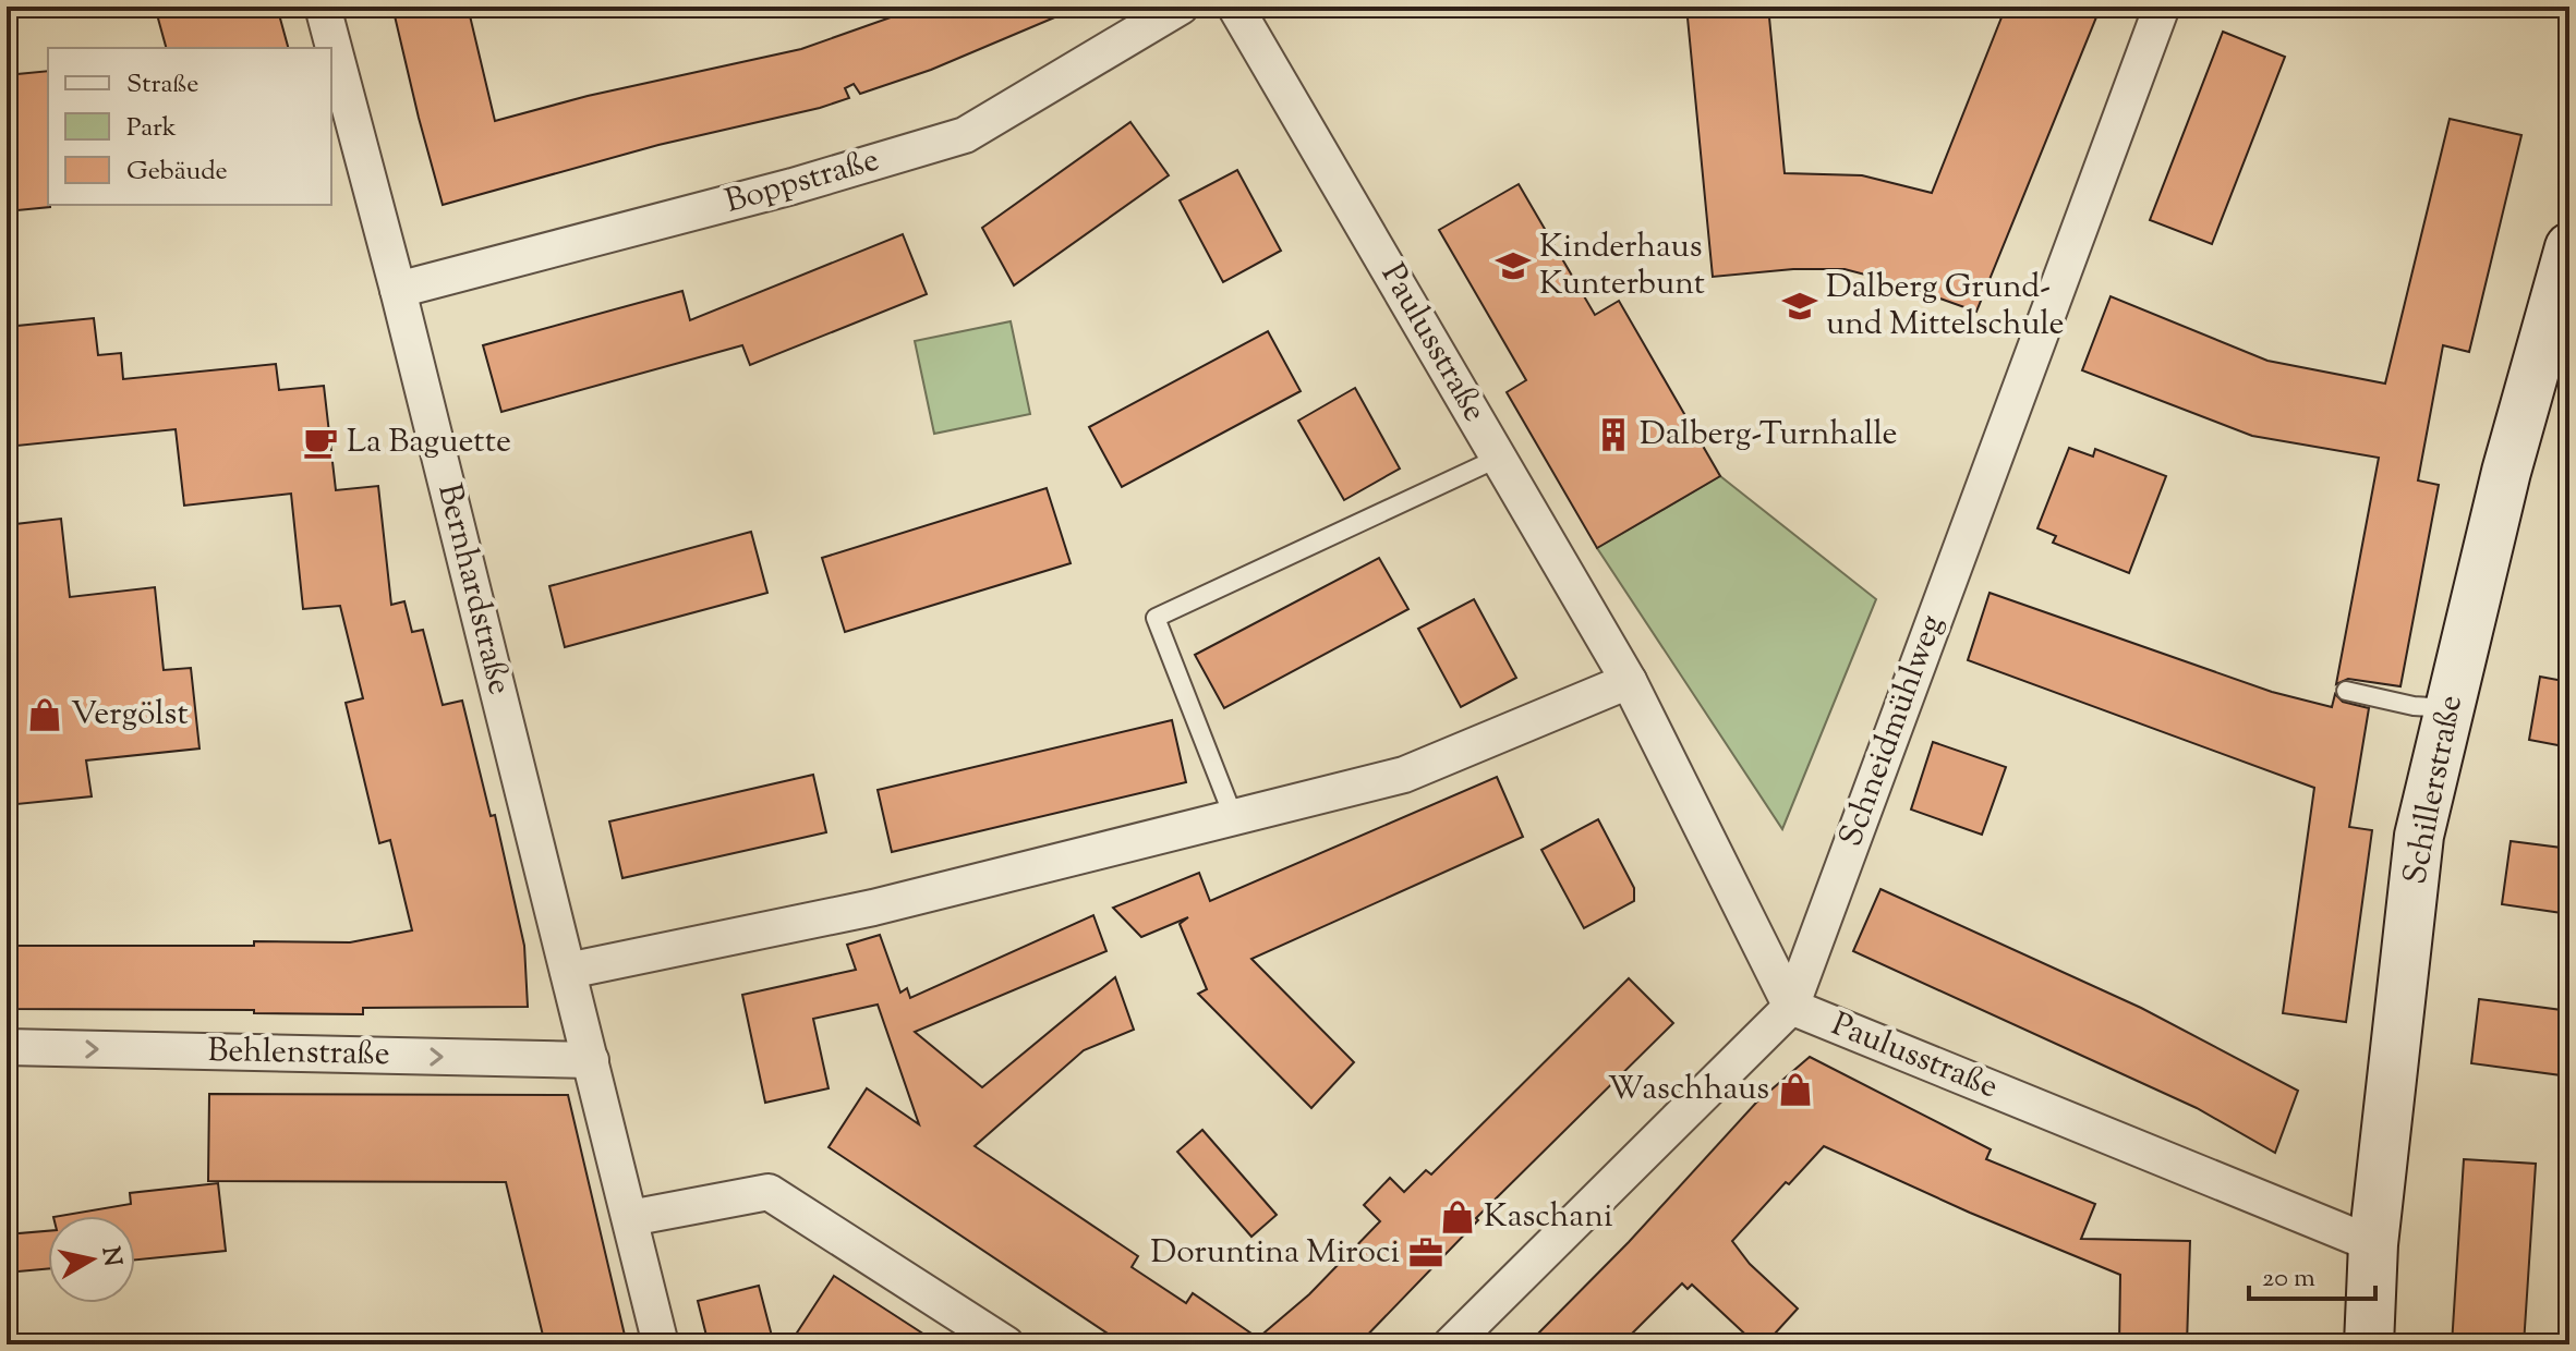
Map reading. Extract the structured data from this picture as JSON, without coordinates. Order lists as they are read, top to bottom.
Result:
{
  "streets": {
    "main road": ["Schillerstraße"],
    "street": [
      "Boppstraße",
      "Paulusstraße",
      "Bernhardstraße",
      "Schneidmühlweg",
      "Behlenstraße"
    ]
  },
  "crossings": [
    ["Boppstraße", "Bernhardstraße"],
    ["Paulusstraße", "Schneidmühlweg"],
    ["Paulusstraße", "Schillerstraße"],
    ["Bernhardstraße", "Behlenstraße"]
  ],
  "one_way": ["Behlenstraße"],
  "places": {
    "school or university": ["Kinderhaus Kunterbunt", "Dalberg Grund- und Mittelschule"],
    "building": ["Dalberg-Turnhalle"],
    "cafe": ["La Baguette"],
    "shop": ["Vergölst", "Waschhaus", "Kaschani"],
    "office": ["Doruntina Miroci"]
  },
  "legend": ["Straße", "Park", "Gebäude"],
  "scale_bar": "20 m",
  "north": "right"
}
